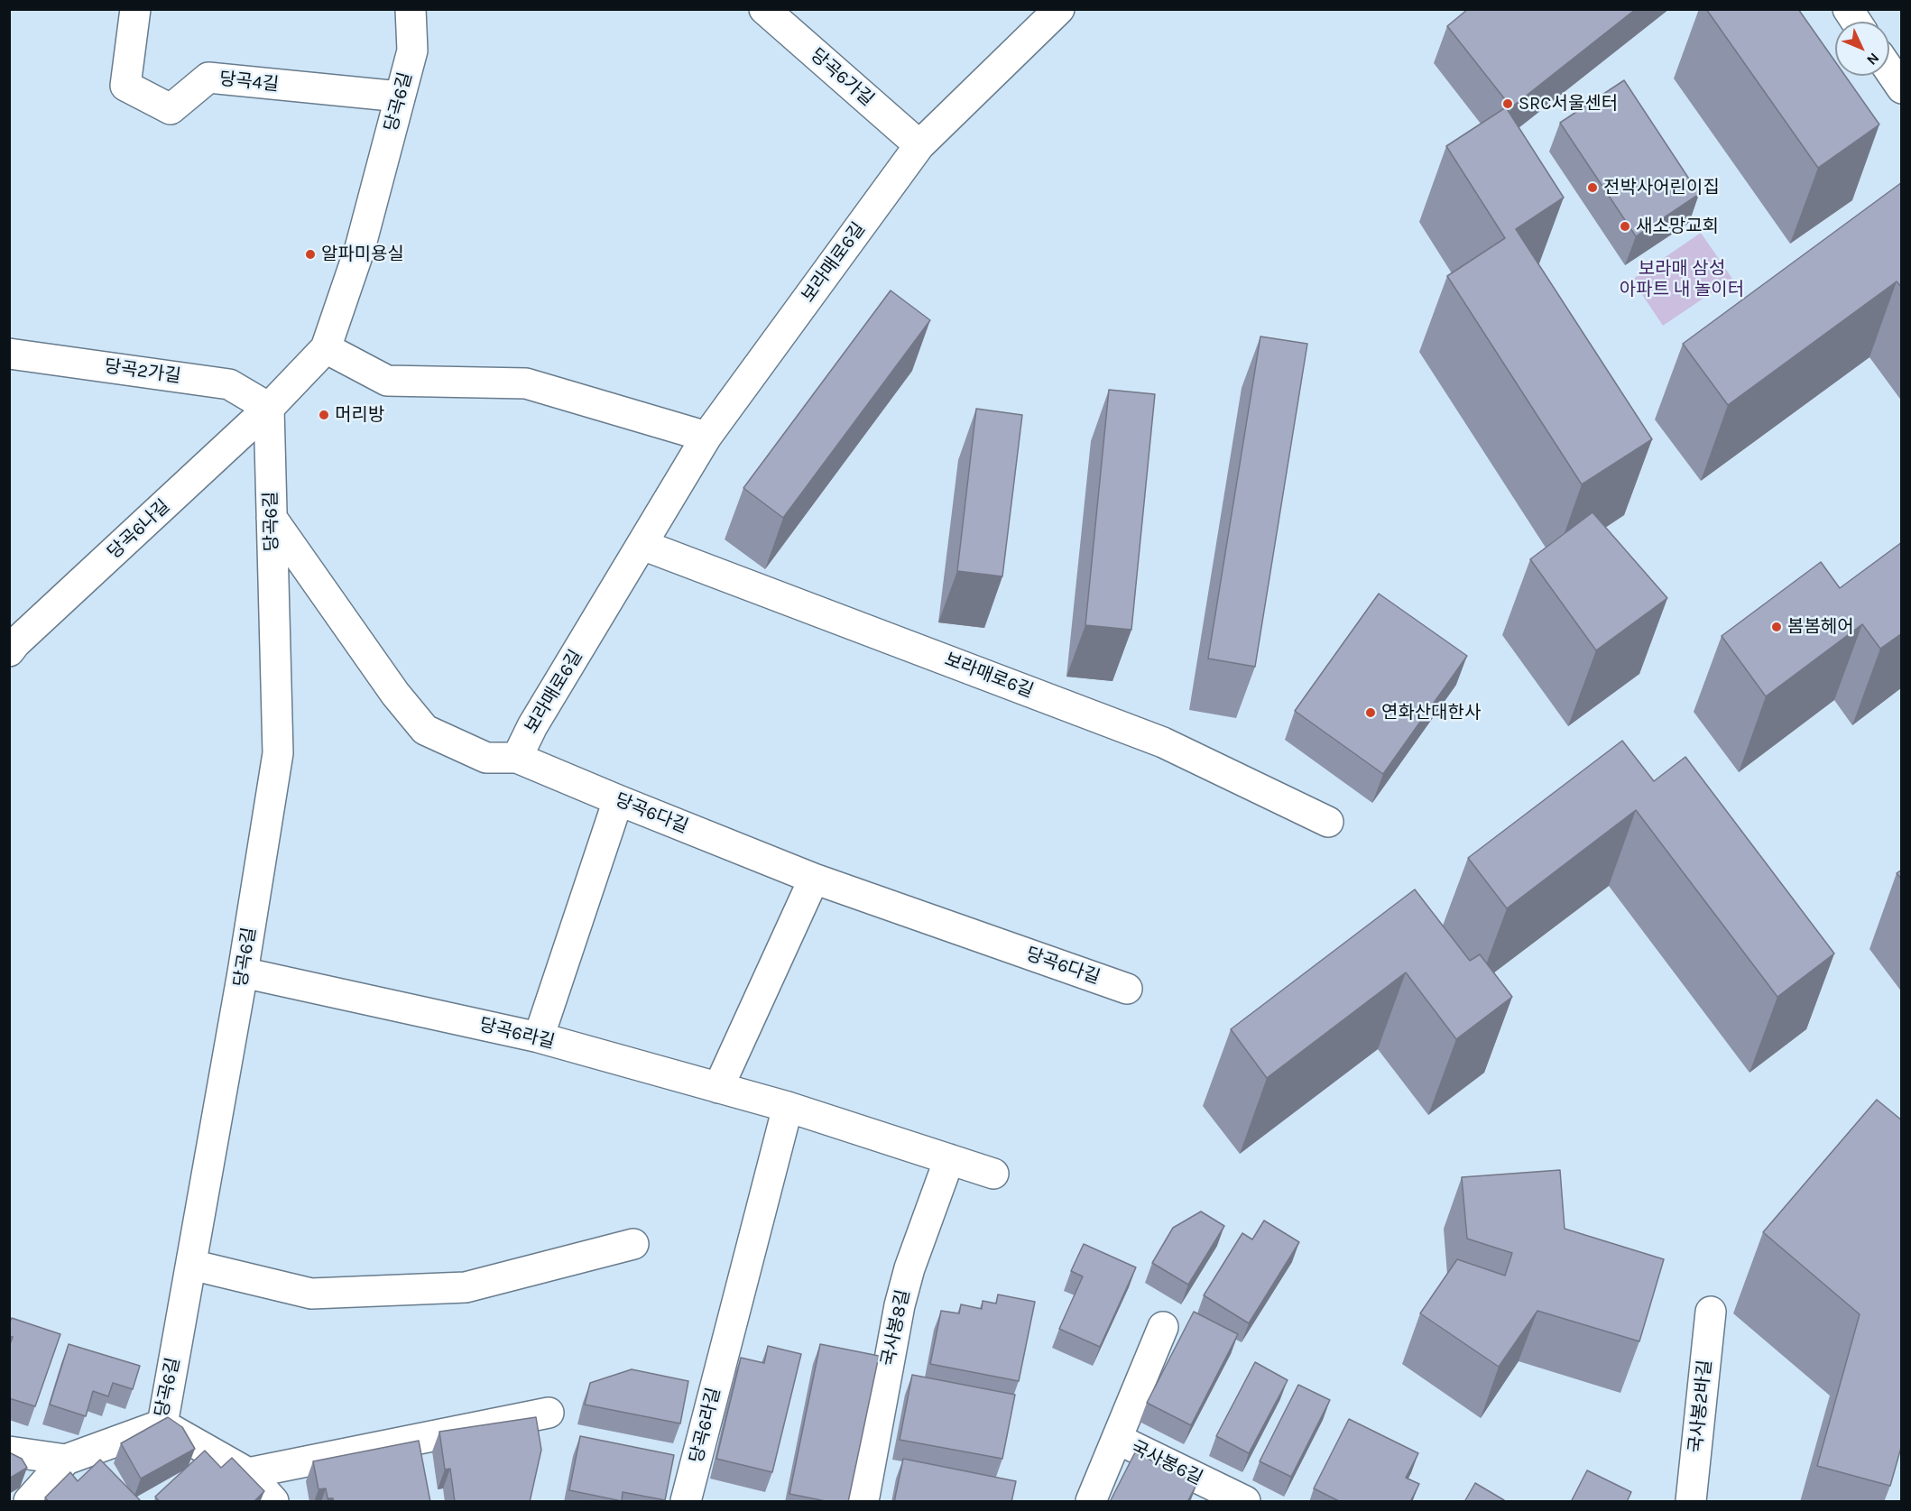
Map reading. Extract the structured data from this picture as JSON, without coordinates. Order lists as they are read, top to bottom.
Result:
{
  "streets": {
    "street": [
      "당곡6가길",
      "당곡4길",
      "당곡6길",
      "보라매로6길",
      "당곡2가길",
      "당곡6나길",
      "당곡6다길",
      "당곡6라길",
      "국사봉8길",
      "국사봉2바길",
      "국사봉6길"
    ]
  },
  "crossings": [
    ["당곡6가길", "보라매로6길"],
    ["당곡4길", "당곡6길"],
    ["당곡6길", "당곡2가길"],
    ["당곡6길", "당곡6나길"],
    ["당곡6길", "당곡6다길"],
    ["당곡6길", "당곡6라길"],
    ["보라매로6길", "당곡6다길"],
    ["당곡2가길", "당곡6나길"],
    ["당곡6라길", "국사봉8길"]
  ],
  "parks": ["보라매 삼성 아파트 내 놀이터"],
  "places": [
    "SRC서울센터",
    "전박사어린이집",
    "새소망교회",
    "알파미용실",
    "머리방",
    "봄봄헤어",
    "연화산대한사"
  ],
  "north": "bottom right"
}
